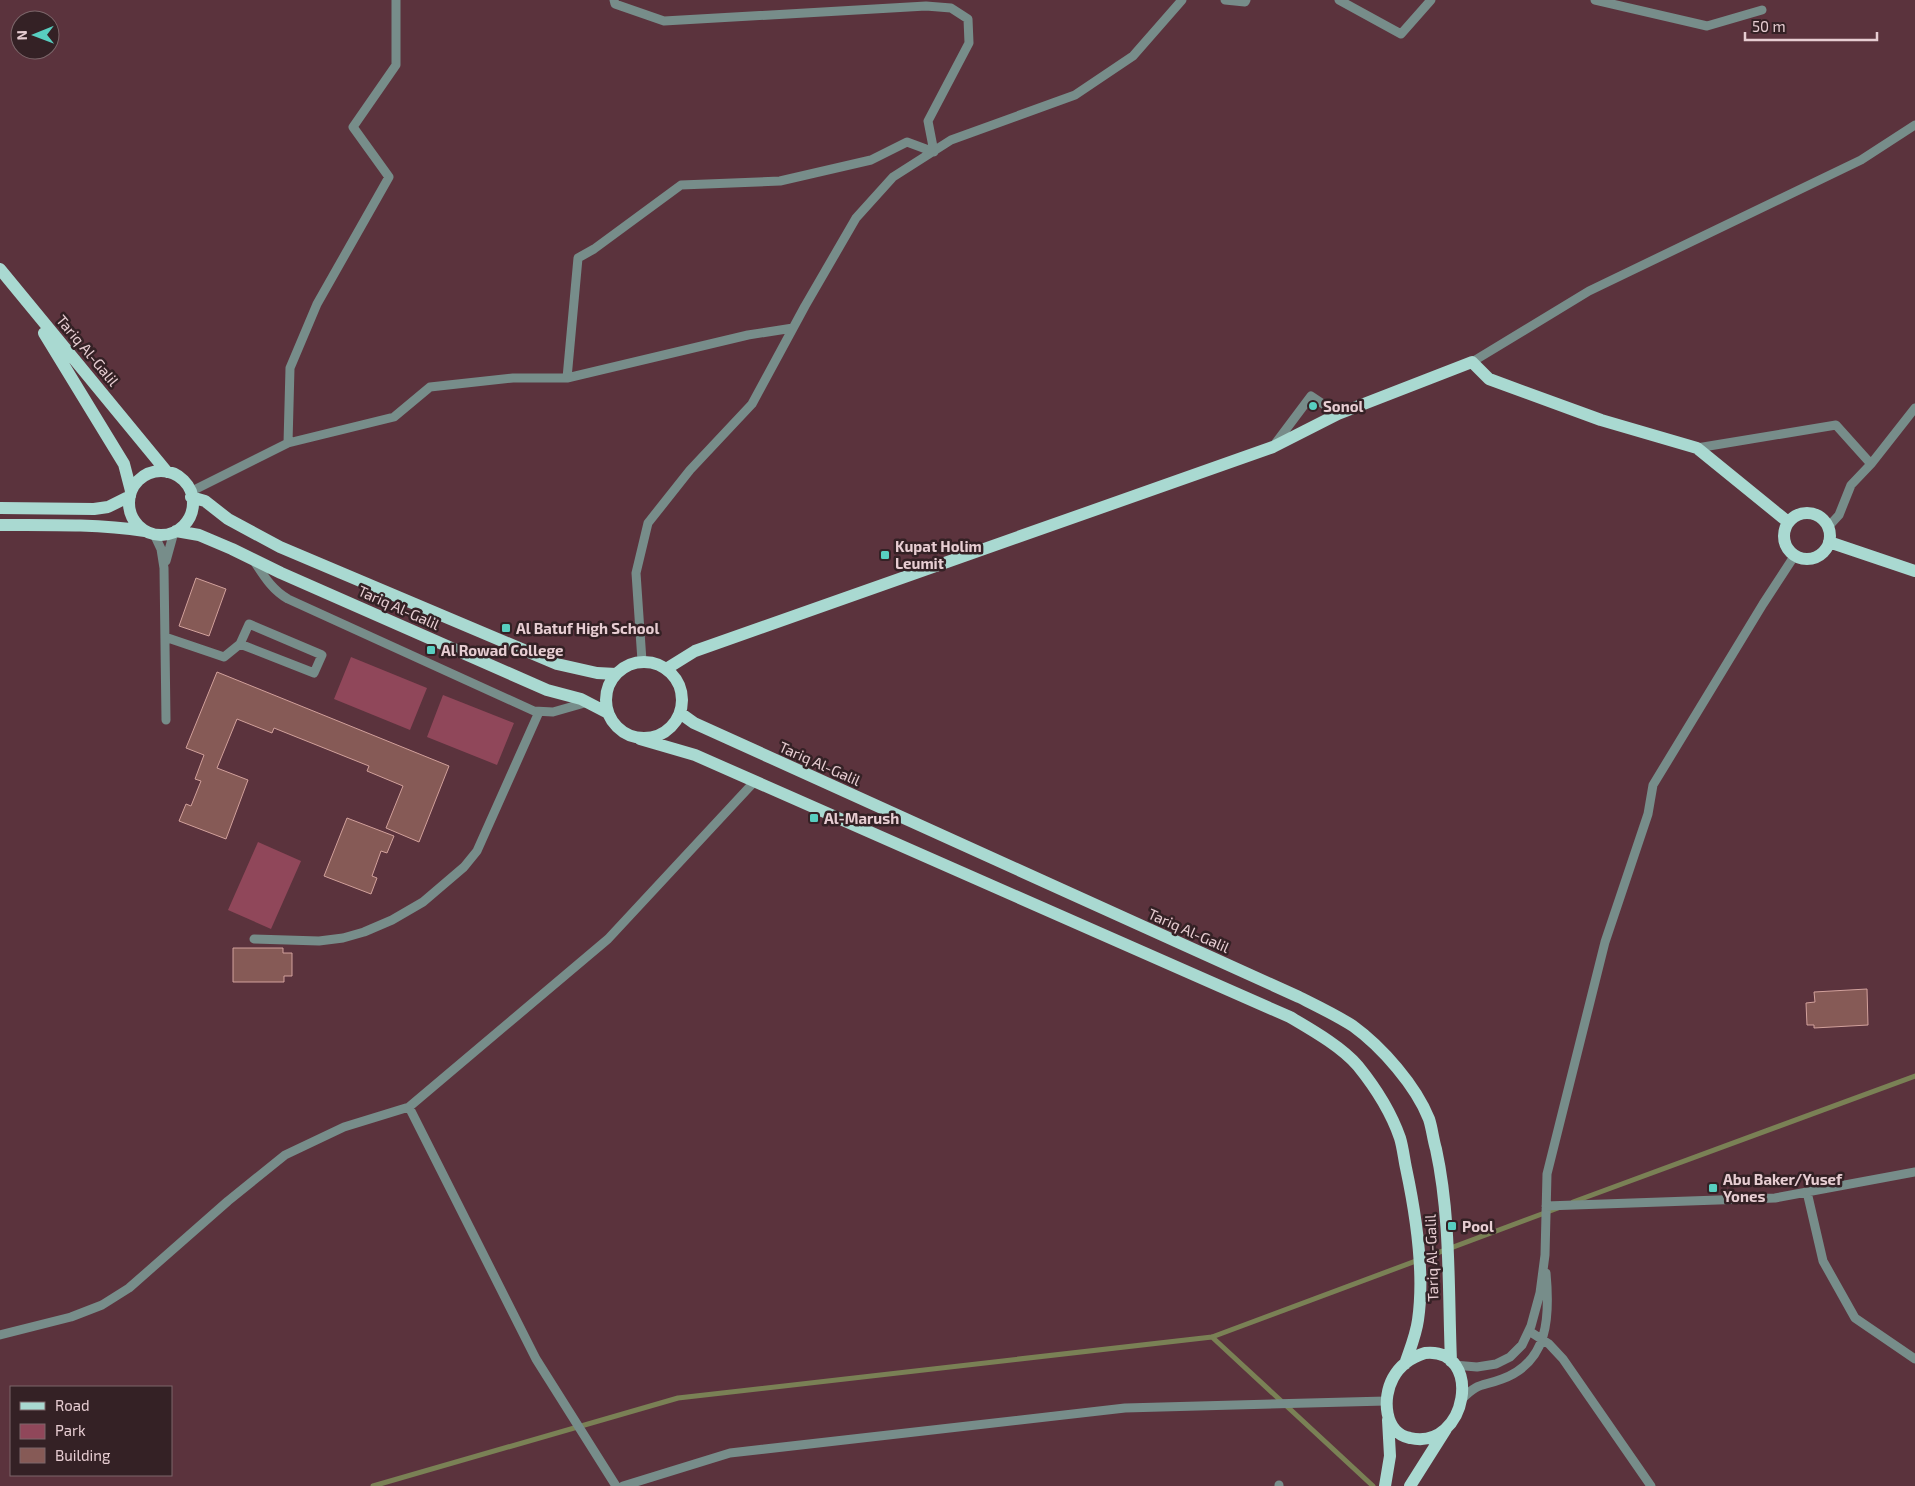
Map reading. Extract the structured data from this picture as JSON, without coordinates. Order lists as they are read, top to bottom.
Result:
{
  "streets": {
    "main road": ["Tariq Al-Galil"]
  },
  "places": {
    "other": ["Sonol"],
    "transit": [
      "Kupat Holim Leumit",
      "Al Batuf High School",
      "Al Rowad College",
      "Al-Marush",
      "Abu Baker/Yusef Yones",
      "Pool"
    ]
  },
  "legend": ["Road", "Park", "Building"],
  "scale_bar": "50 m",
  "north": "left"
}
